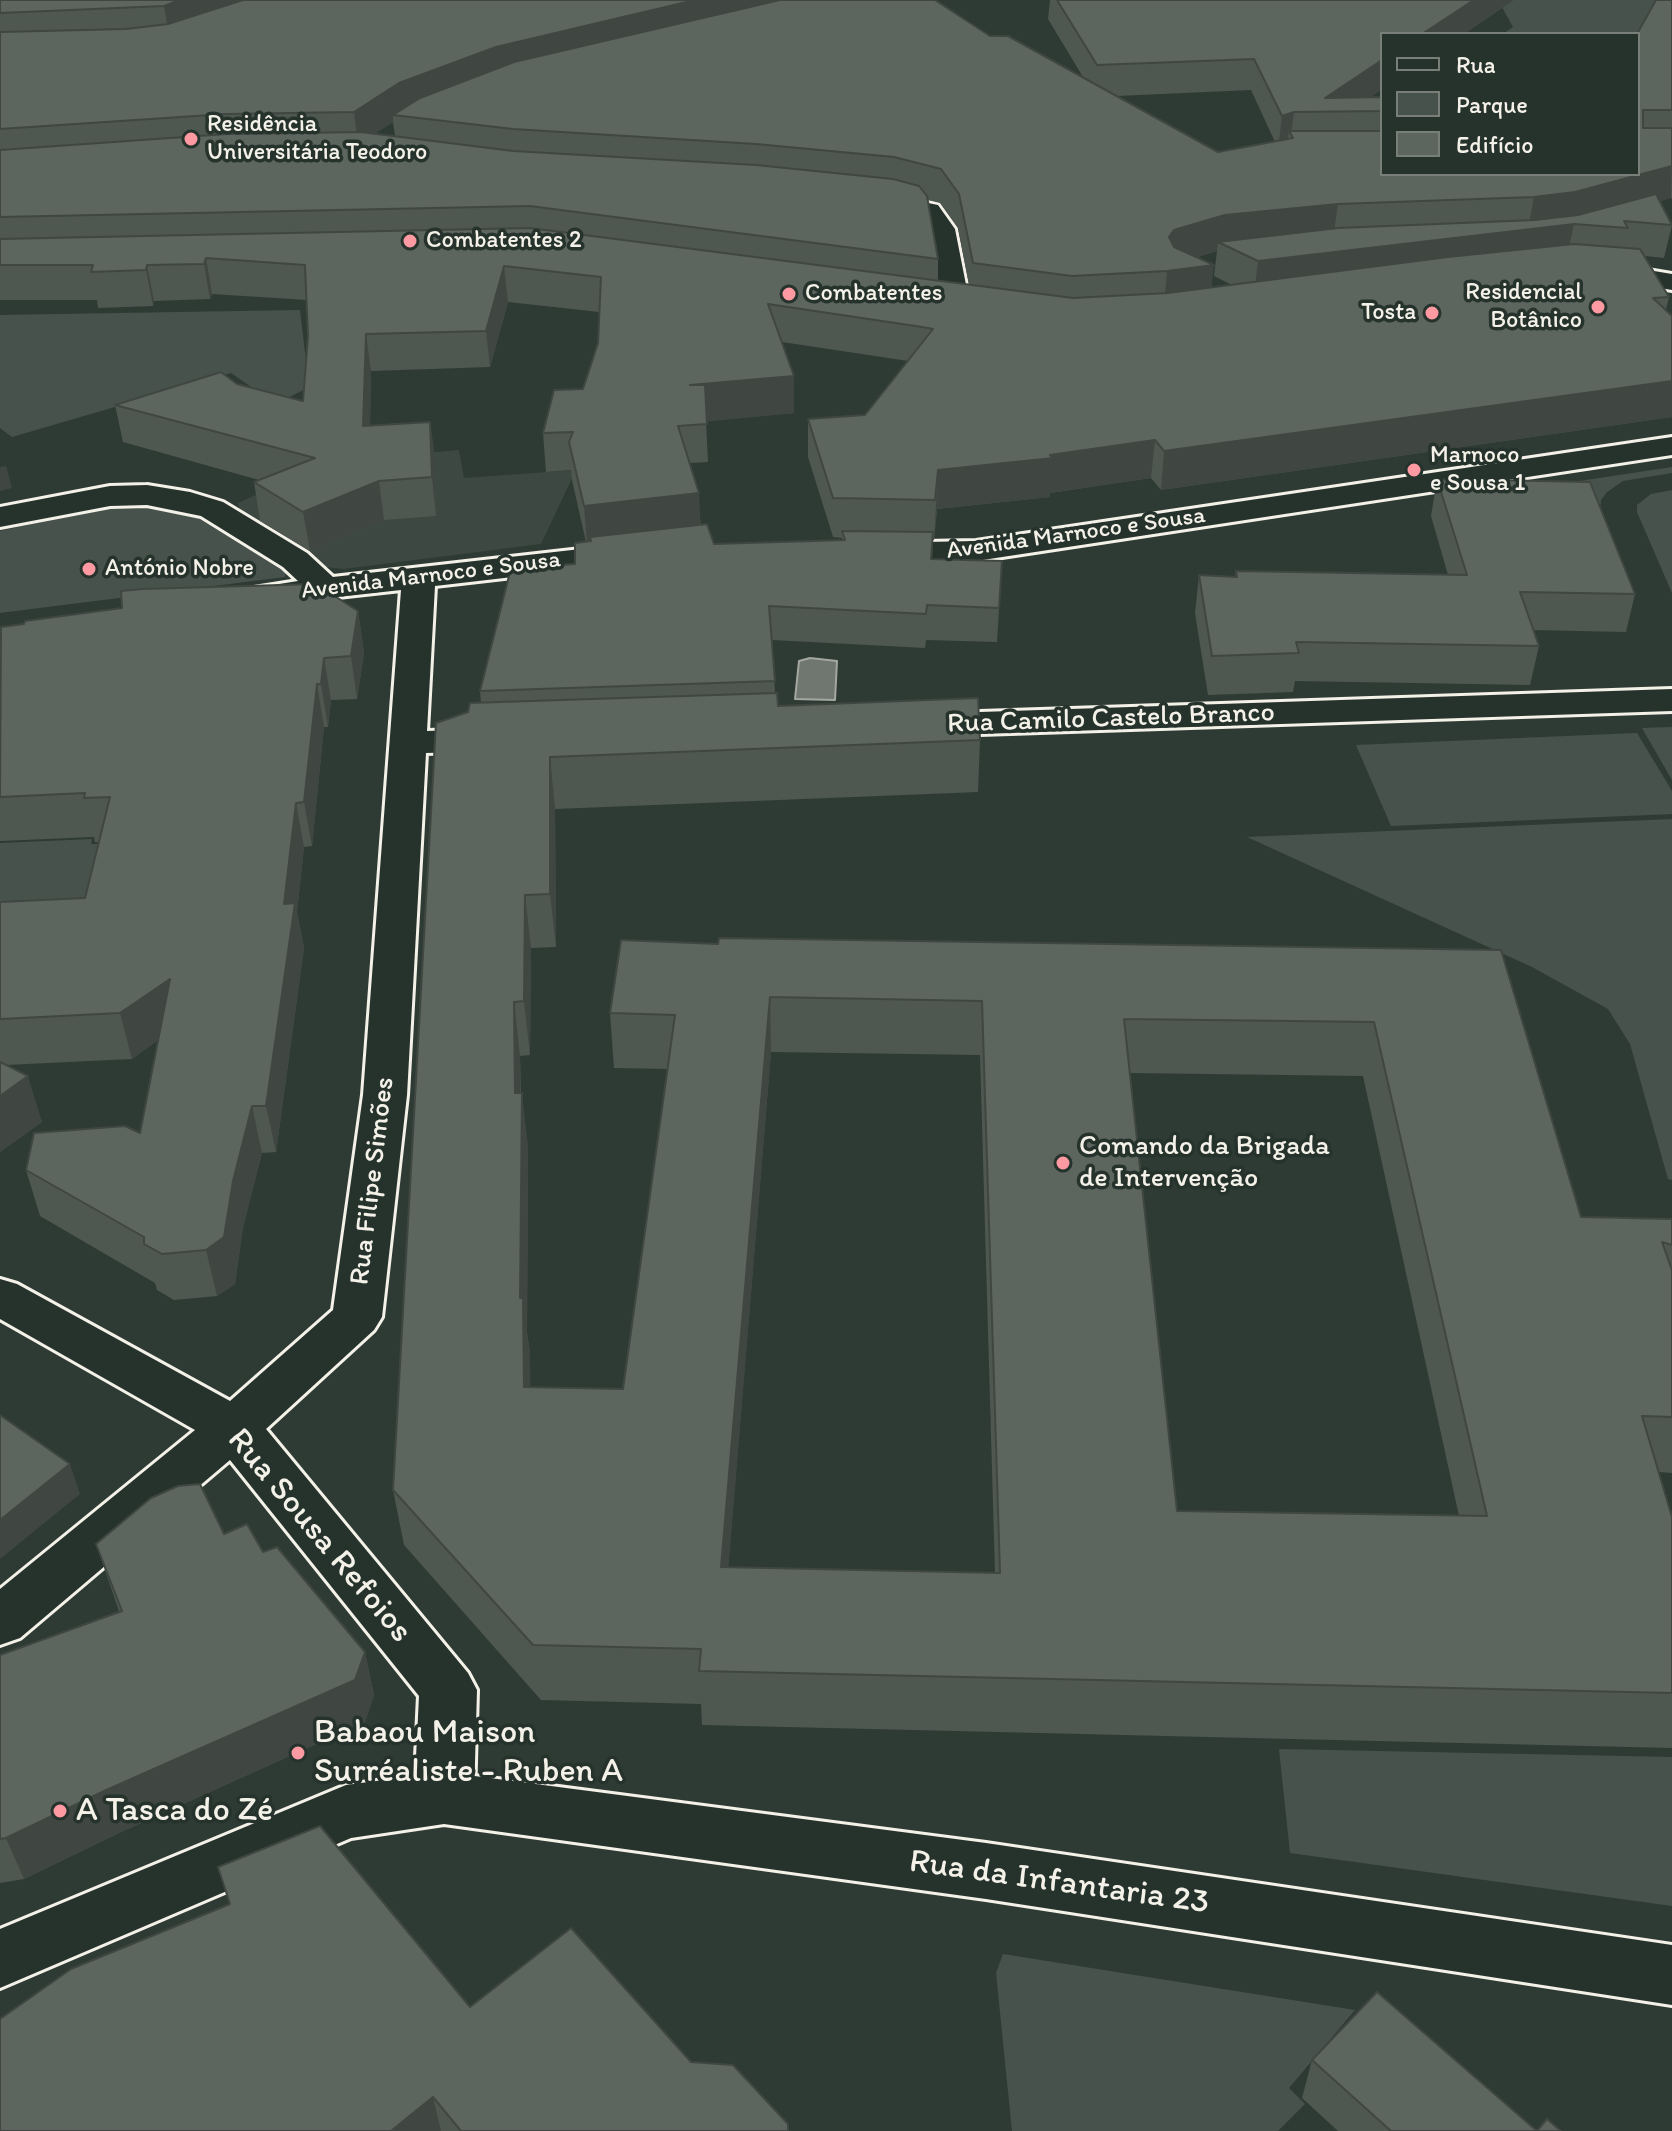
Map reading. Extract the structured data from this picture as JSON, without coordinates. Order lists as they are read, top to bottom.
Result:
{
  "streets": {
    "street": [
      "Avenida Marnoco e Sousa",
      "Rua Camilo Castelo Branco",
      "Rua Filipe Simões",
      "Rua Sousa Refoios",
      "Rua da Infantaria 23"
    ]
  },
  "crossings": [
    ["Avenida Marnoco e Sousa", "Rua Filipe Simões"],
    ["Rua Filipe Simões", "Rua Sousa Refoios"],
    ["Rua Sousa Refoios", "Rua da Infantaria 23"]
  ],
  "places": [
    "Residência Universitária Teodoro",
    "Combatentes 2",
    "Combatentes",
    "Residencial Botânico",
    "Tosta",
    "Marnoco e Sousa 1",
    "António Nobre",
    "Comando da Brigada de Intervenção",
    "Babaou Maison Surréaliste - Ruben A",
    "A Tasca do Zé"
  ],
  "legend": ["Rua", "Parque", "Edifício"]
}
